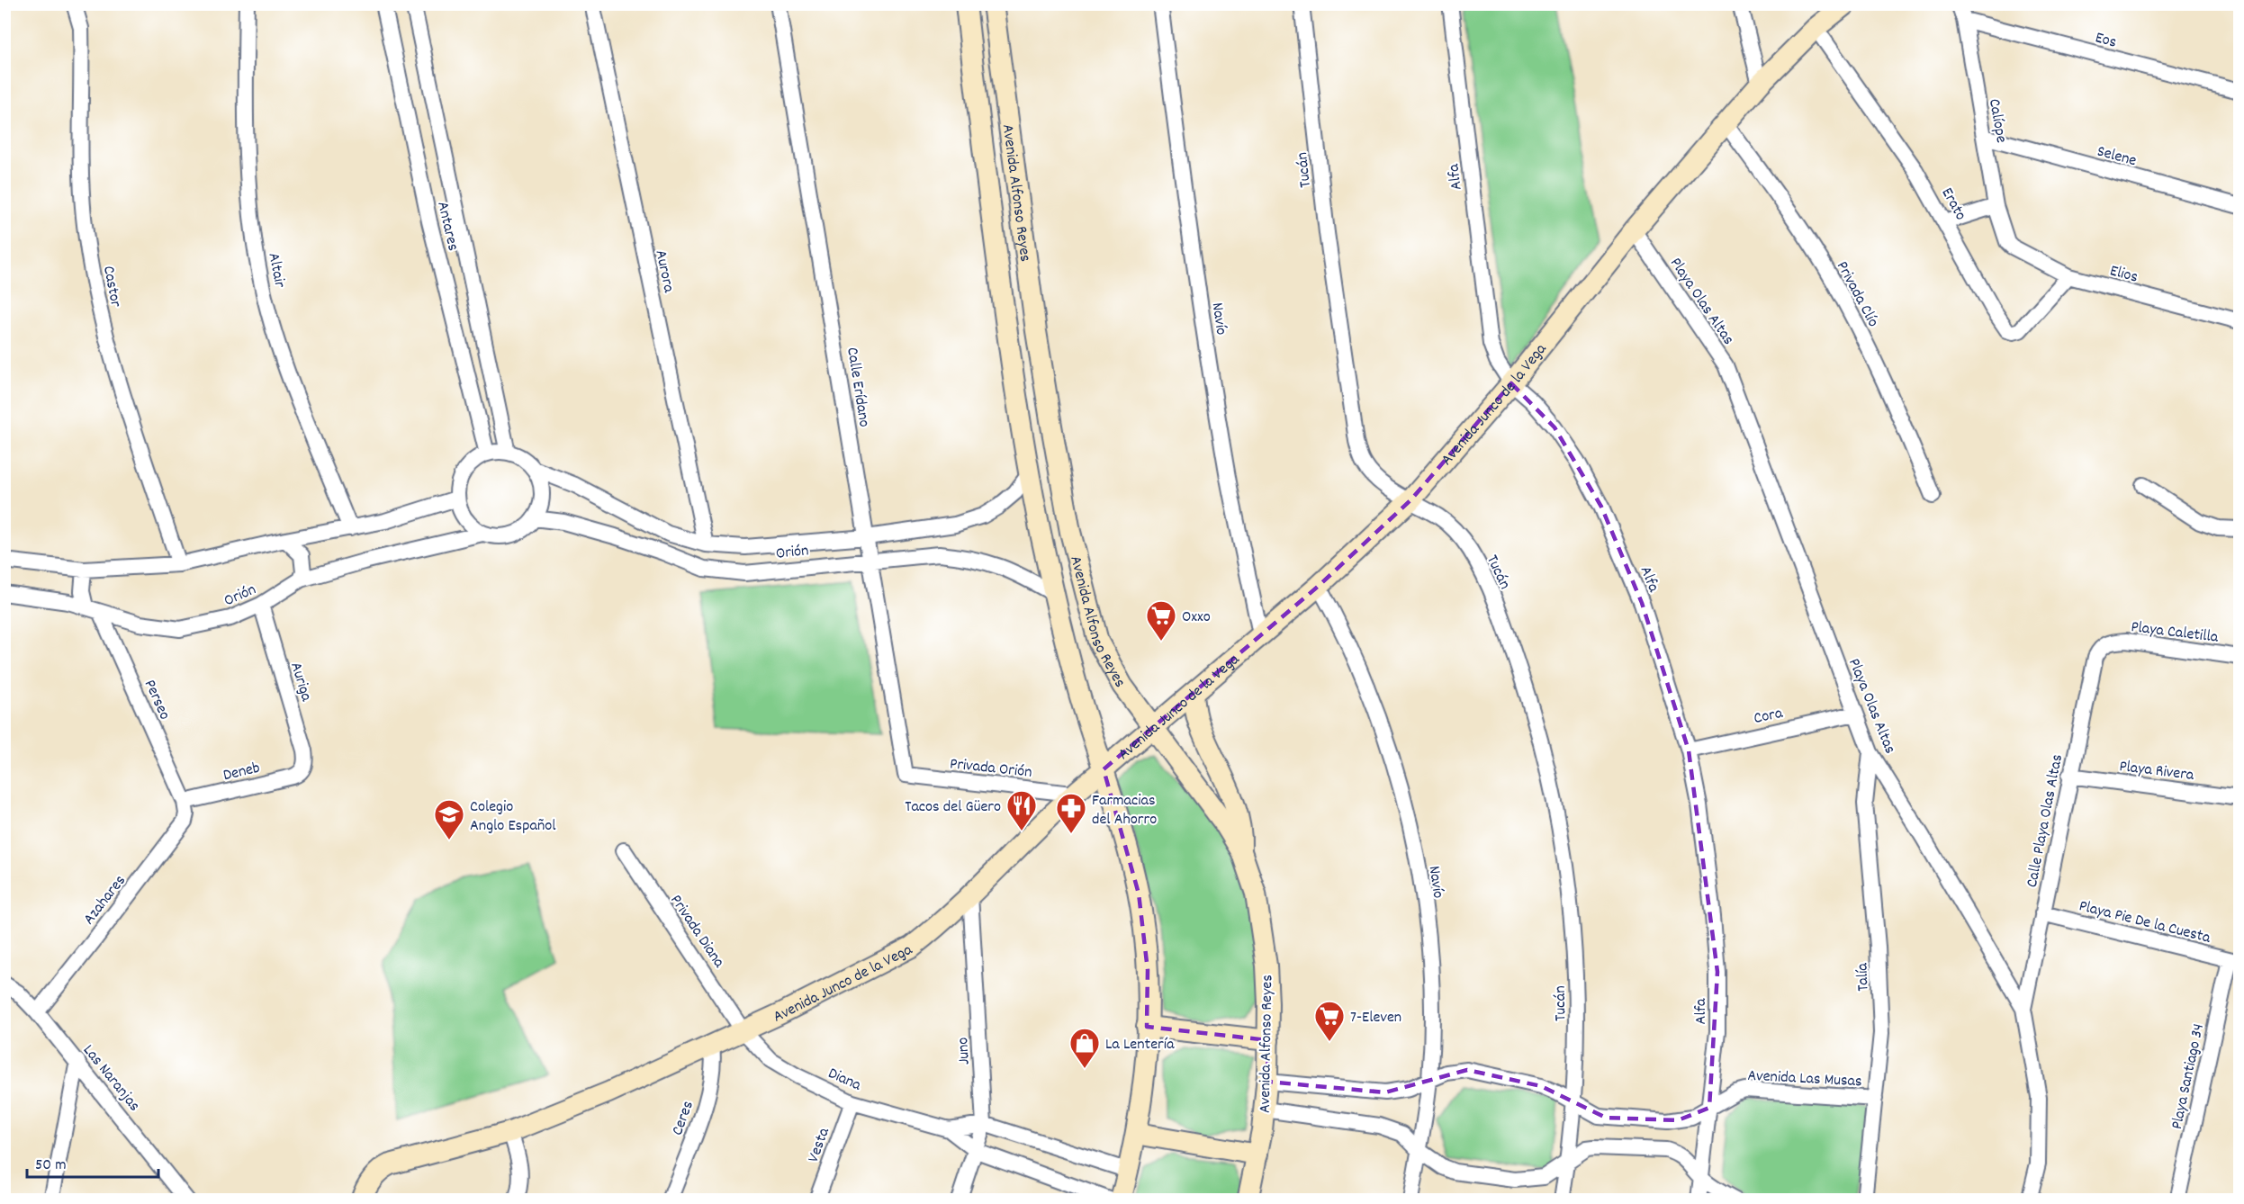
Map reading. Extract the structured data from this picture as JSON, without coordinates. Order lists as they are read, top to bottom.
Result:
{
  "streets": {
    "main road": ["Avenida Alfonso Reyes", "Avenida Junco de la Vega"],
    "street": [
      "Eos",
      "Calíope",
      "Selene",
      "Tucán",
      "Alfa",
      "Erato",
      "Antares",
      "Altair",
      "Aurora",
      "Elios",
      "Castor",
      "Privada Clío",
      "Playa Olas Altas",
      "Navío",
      "Calle Erídano",
      "Orión",
      "Playa Caletilla",
      "Auriga",
      "Perseo",
      "Cora",
      "Privada Orión",
      "Playa Rivera",
      "Deneb",
      "Calle Playa Olas Altas",
      "Azahares",
      "Playa Pie De la Cuesta",
      "Privada Diana",
      "Talía",
      "Juno",
      "Playa Santiago 34",
      "Las Naranjas",
      "Avenida Las Musas",
      "Diana",
      "Ceres",
      "Vesta"
    ]
  },
  "crossings": [
    ["Eos", "Calíope"],
    ["Calíope", "Selene"],
    ["Calíope", "Elios"],
    ["Tucán", "Navío"],
    ["Tucán", "Avenida Junco de la Vega"],
    ["Tucán", "Avenida Las Musas"],
    ["Alfa", "Avenida Junco de la Vega"],
    ["Alfa", "Cora"],
    ["Alfa", "Avenida Las Musas"],
    ["Avenida Alfonso Reyes", "Avenida Junco de la Vega"],
    ["Avenida Alfonso Reyes", "Orión"],
    ["Avenida Alfonso Reyes", "Avenida Las Musas"],
    ["Avenida Alfonso Reyes", "Diana"],
    ["Erato", "Elios"],
    ["Erato", "Avenida Junco de la Vega"],
    ["Antares", "Orión"],
    ["Aurora", "Orión"],
    ["Privada Clío", "Avenida Junco de la Vega"],
    ["Playa Olas Altas", "Avenida Junco de la Vega"],
    ["Playa Olas Altas", "Cora"],
    ["Playa Olas Altas", "Calle Playa Olas Altas"],
    ["Playa Olas Altas", "Talía"],
    ["Navío", "Avenida Junco de la Vega"],
    ["Navío", "Avenida Las Musas"],
    ["Calle Erídano", "Orión"],
    ["Calle Erídano", "Privada Orión"],
    ["Avenida Junco de la Vega", "Privada Orión"],
    ["Avenida Junco de la Vega", "Privada Diana"],
    ["Avenida Junco de la Vega", "Juno"],
    ["Avenida Junco de la Vega", "Diana"],
    ["Avenida Junco de la Vega", "Ceres"],
    ["Orión", "Auriga"],
    ["Orión", "Perseo"],
    ["Playa Caletilla", "Calle Playa Olas Altas"],
    ["Auriga", "Deneb"],
    ["Perseo", "Deneb"],
    ["Perseo", "Azahares"],
    ["Playa Rivera", "Calle Playa Olas Altas"],
    ["Deneb", "Azahares"],
    ["Calle Playa Olas Altas", "Playa Pie De la Cuesta"],
    ["Azahares", "Las Naranjas"],
    ["Playa Pie De la Cuesta", "Playa Santiago 34"],
    ["Privada Diana", "Diana"],
    ["Talía", "Avenida Las Musas"],
    ["Juno", "Diana"],
    ["Diana", "Vesta"]
  ],
  "places": {
    "supermarket": ["Oxxo", "7-Eleven"],
    "restaurant": ["Tacos del Güero"],
    "pharmacy": ["Farmacias del Ahorro"],
    "school or university": ["Colegio Anglo Español"],
    "shop": ["La Lentería"]
  },
  "scale_bar": "50 m"
}
